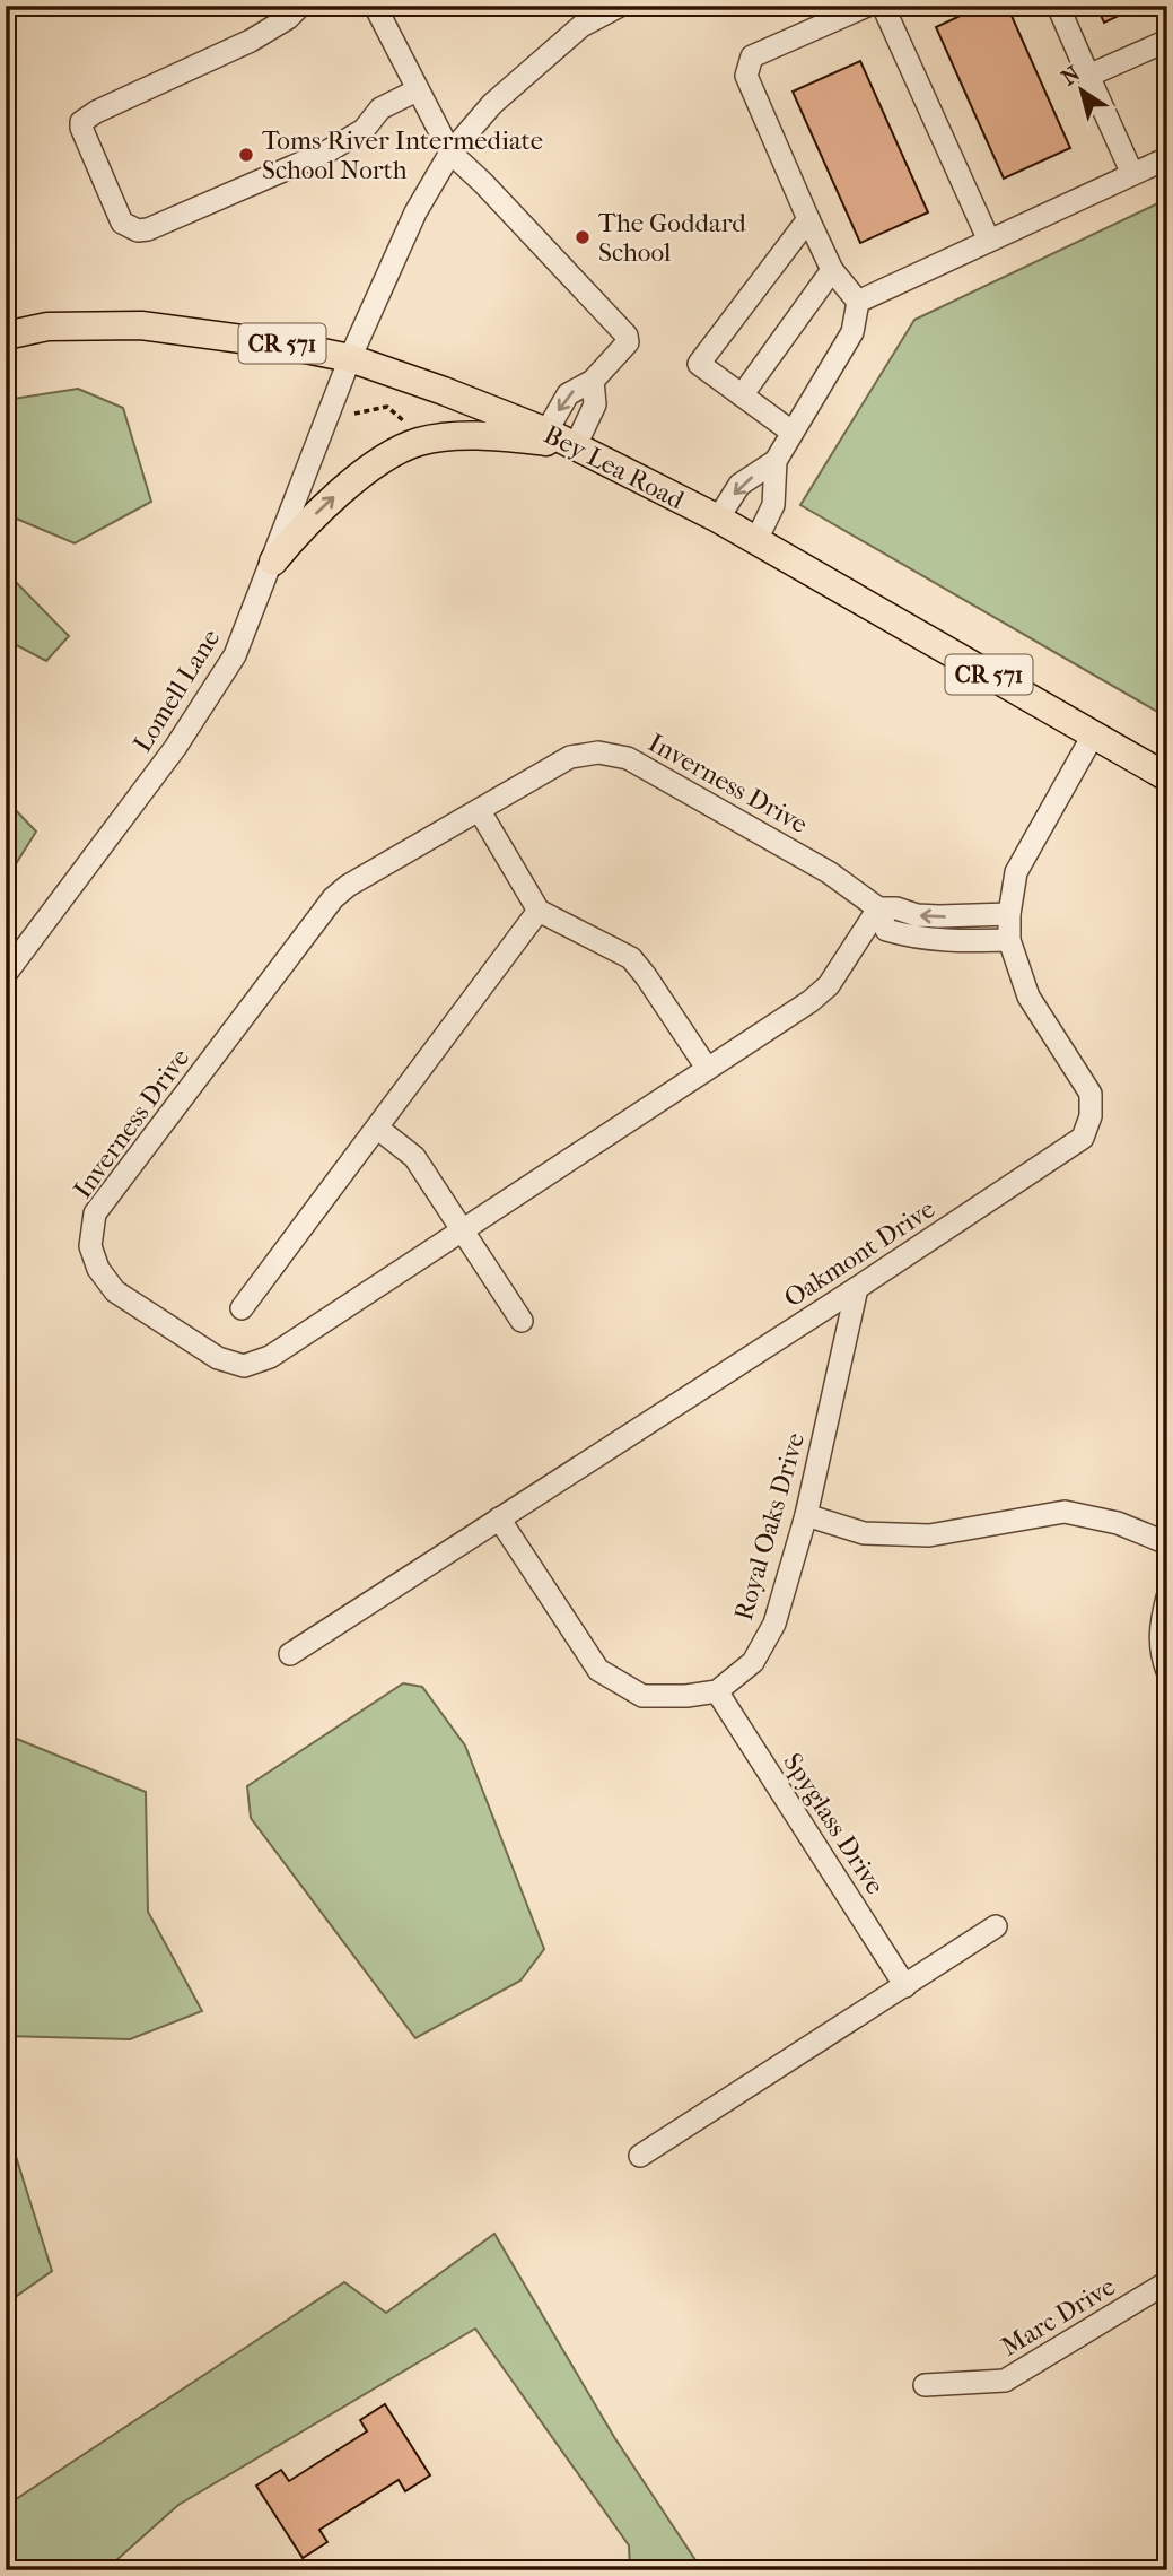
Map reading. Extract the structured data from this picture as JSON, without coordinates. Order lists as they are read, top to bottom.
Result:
{
  "streets": {
    "main road": ["CR 571", "Bey Lea Road"],
    "street": [
      "Lomell Lane",
      "Inverness Drive",
      "Oakmont Drive",
      "Royal Oaks Drive",
      "Spyglass Drive",
      "Marc Drive"
    ]
  },
  "crossings": [
    ["Bey Lea Road", "Lomell Lane"],
    ["Bey Lea Road", "Oakmont Drive"],
    ["Inverness Drive", "Oakmont Drive"],
    ["Oakmont Drive", "Royal Oaks Drive"],
    ["Royal Oaks Drive", "Spyglass Drive"]
  ],
  "places": ["Toms River Intermediate School North", "The Goddard School"],
  "north": "top left"
}
